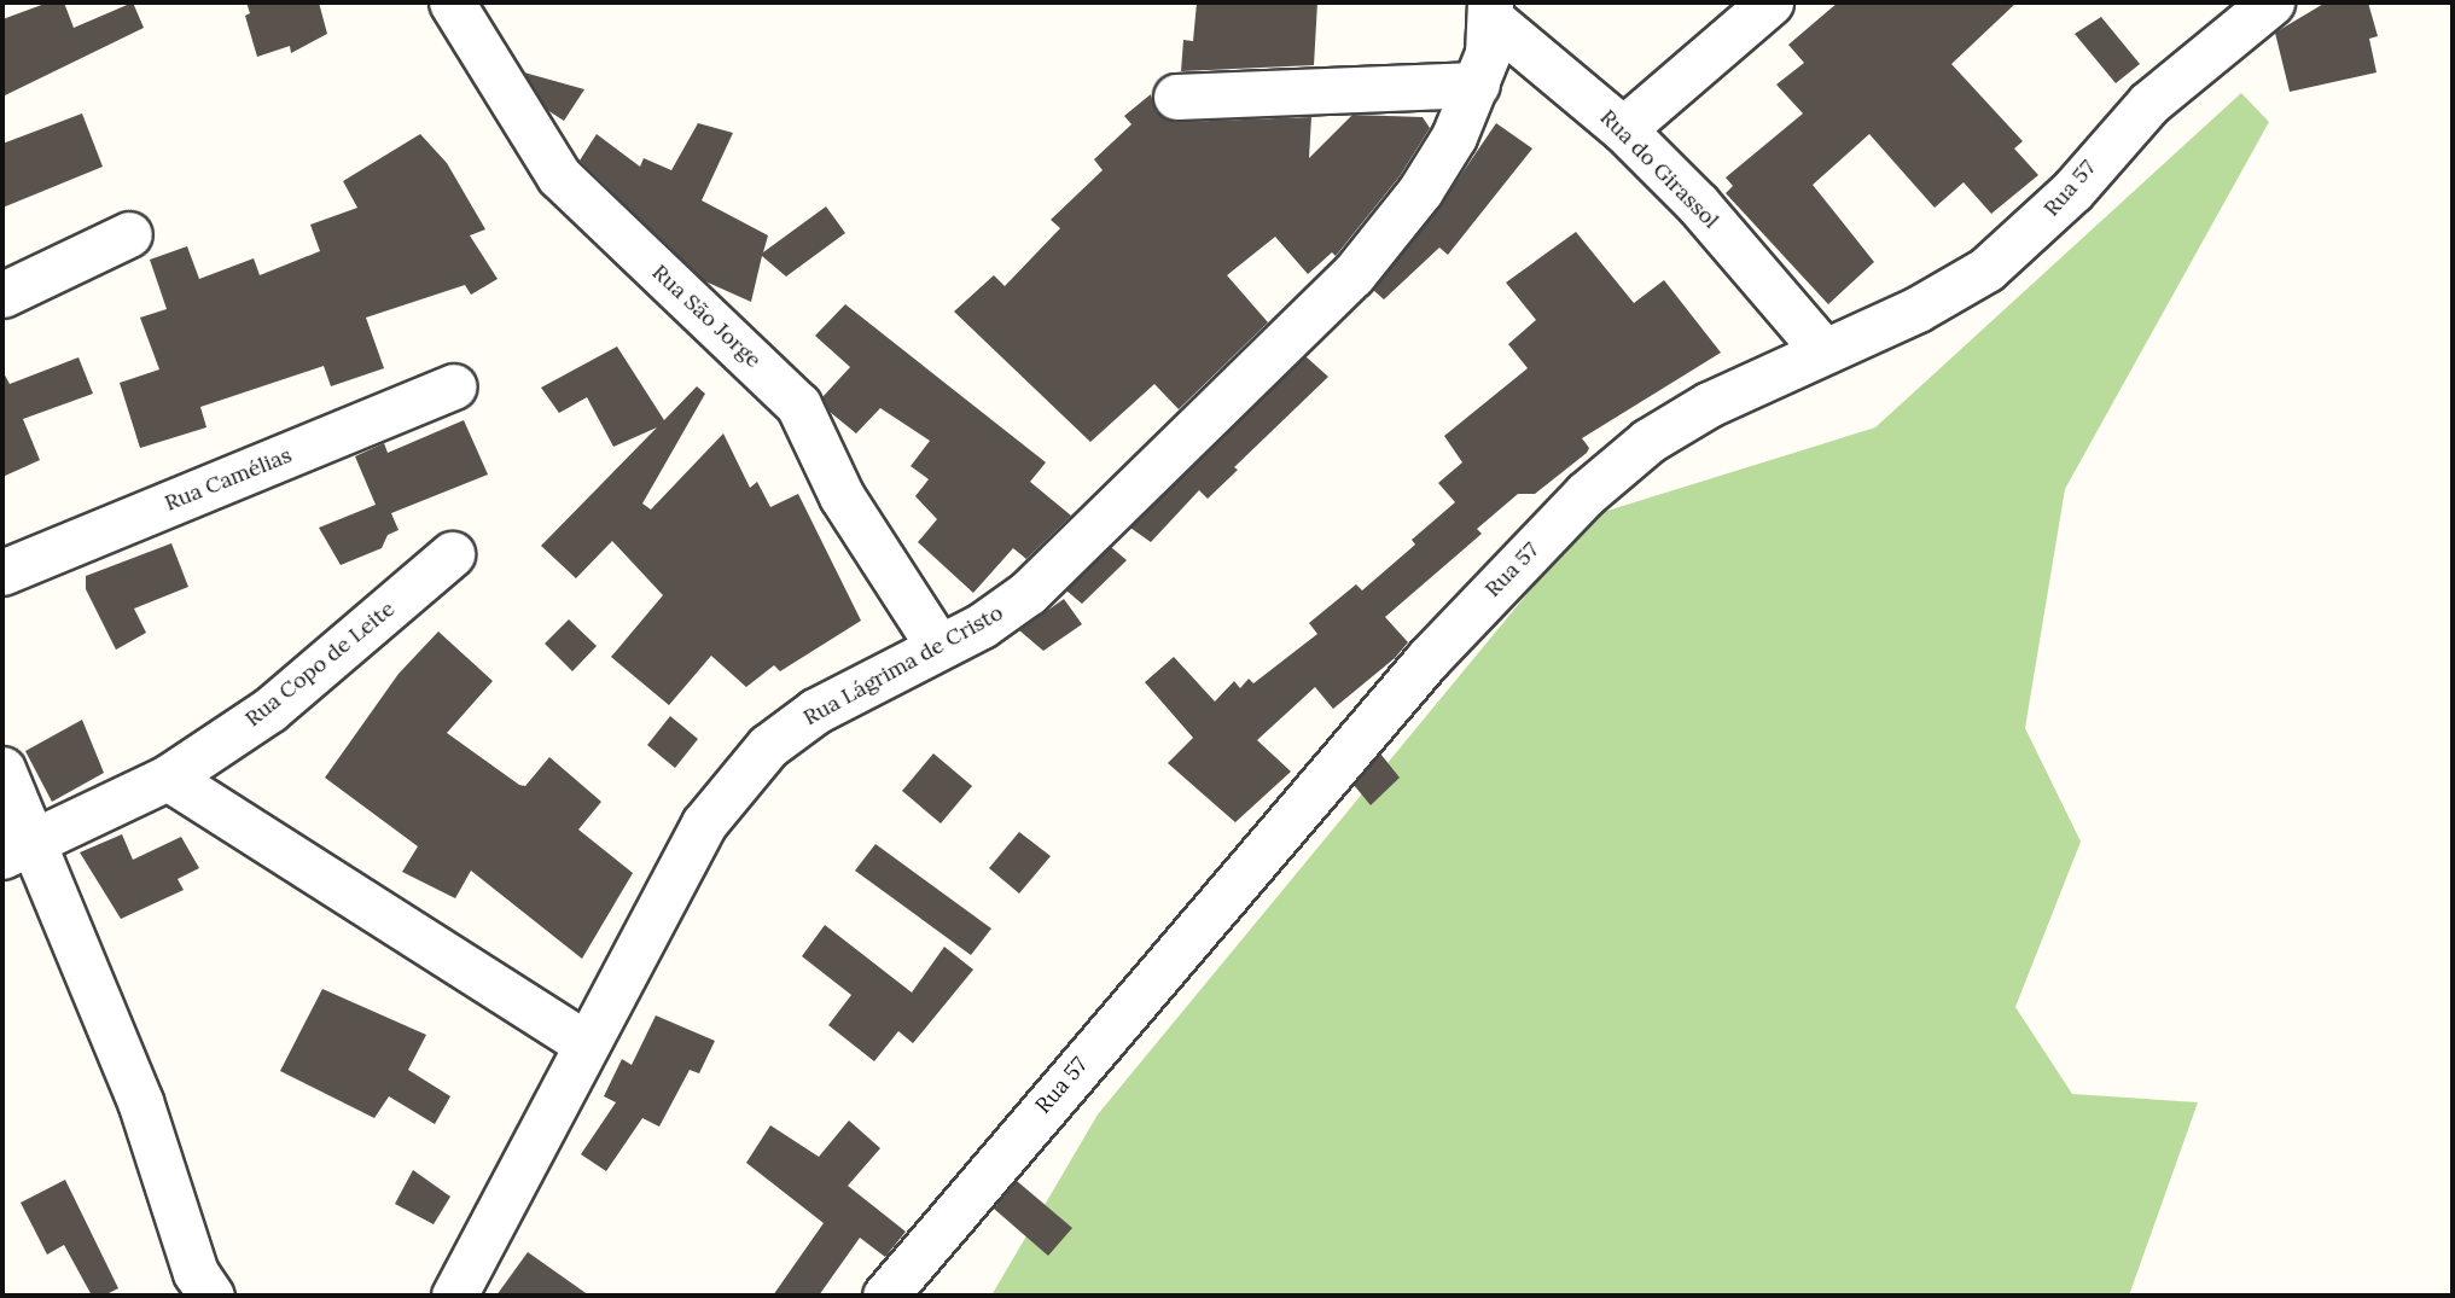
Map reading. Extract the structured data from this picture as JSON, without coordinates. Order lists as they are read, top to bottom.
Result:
{
  "streets": {
    "street": [
      "Rua do Girassol",
      "Rua 57",
      "Rua São Jorge",
      "Rua Camélias",
      "Rua Copo de Leite",
      "Rua Lágrima de Cristo"
    ]
  },
  "crossings": [
    ["Rua do Girassol", "Rua 57"],
    ["Rua do Girassol", "Rua Lágrima de Cristo"],
    ["Rua São Jorge", "Rua Lágrima de Cristo"]
  ]
}
